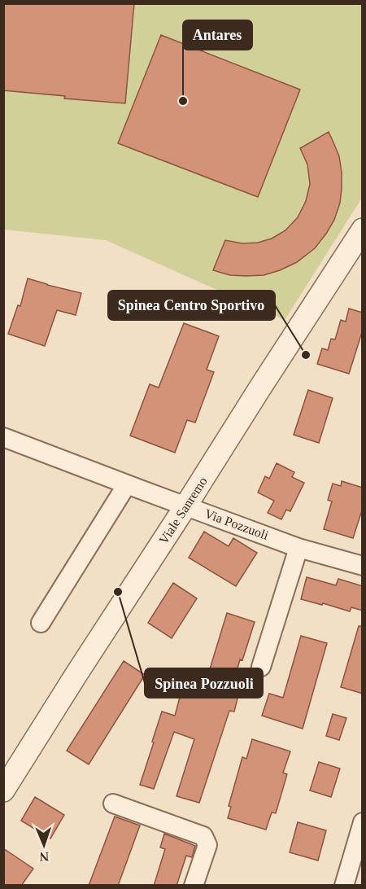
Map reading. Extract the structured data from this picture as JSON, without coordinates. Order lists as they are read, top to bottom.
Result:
{
  "streets": {
    "street": ["Viale Sanremo", "Via Pozzuoli"]
  },
  "crossings": [
    ["Viale Sanremo", "Via Pozzuoli"]
  ],
  "places": ["Antares", "Spinea Centro Sportivo", "Spinea Pozzuoli"],
  "north": "bottom"
}
